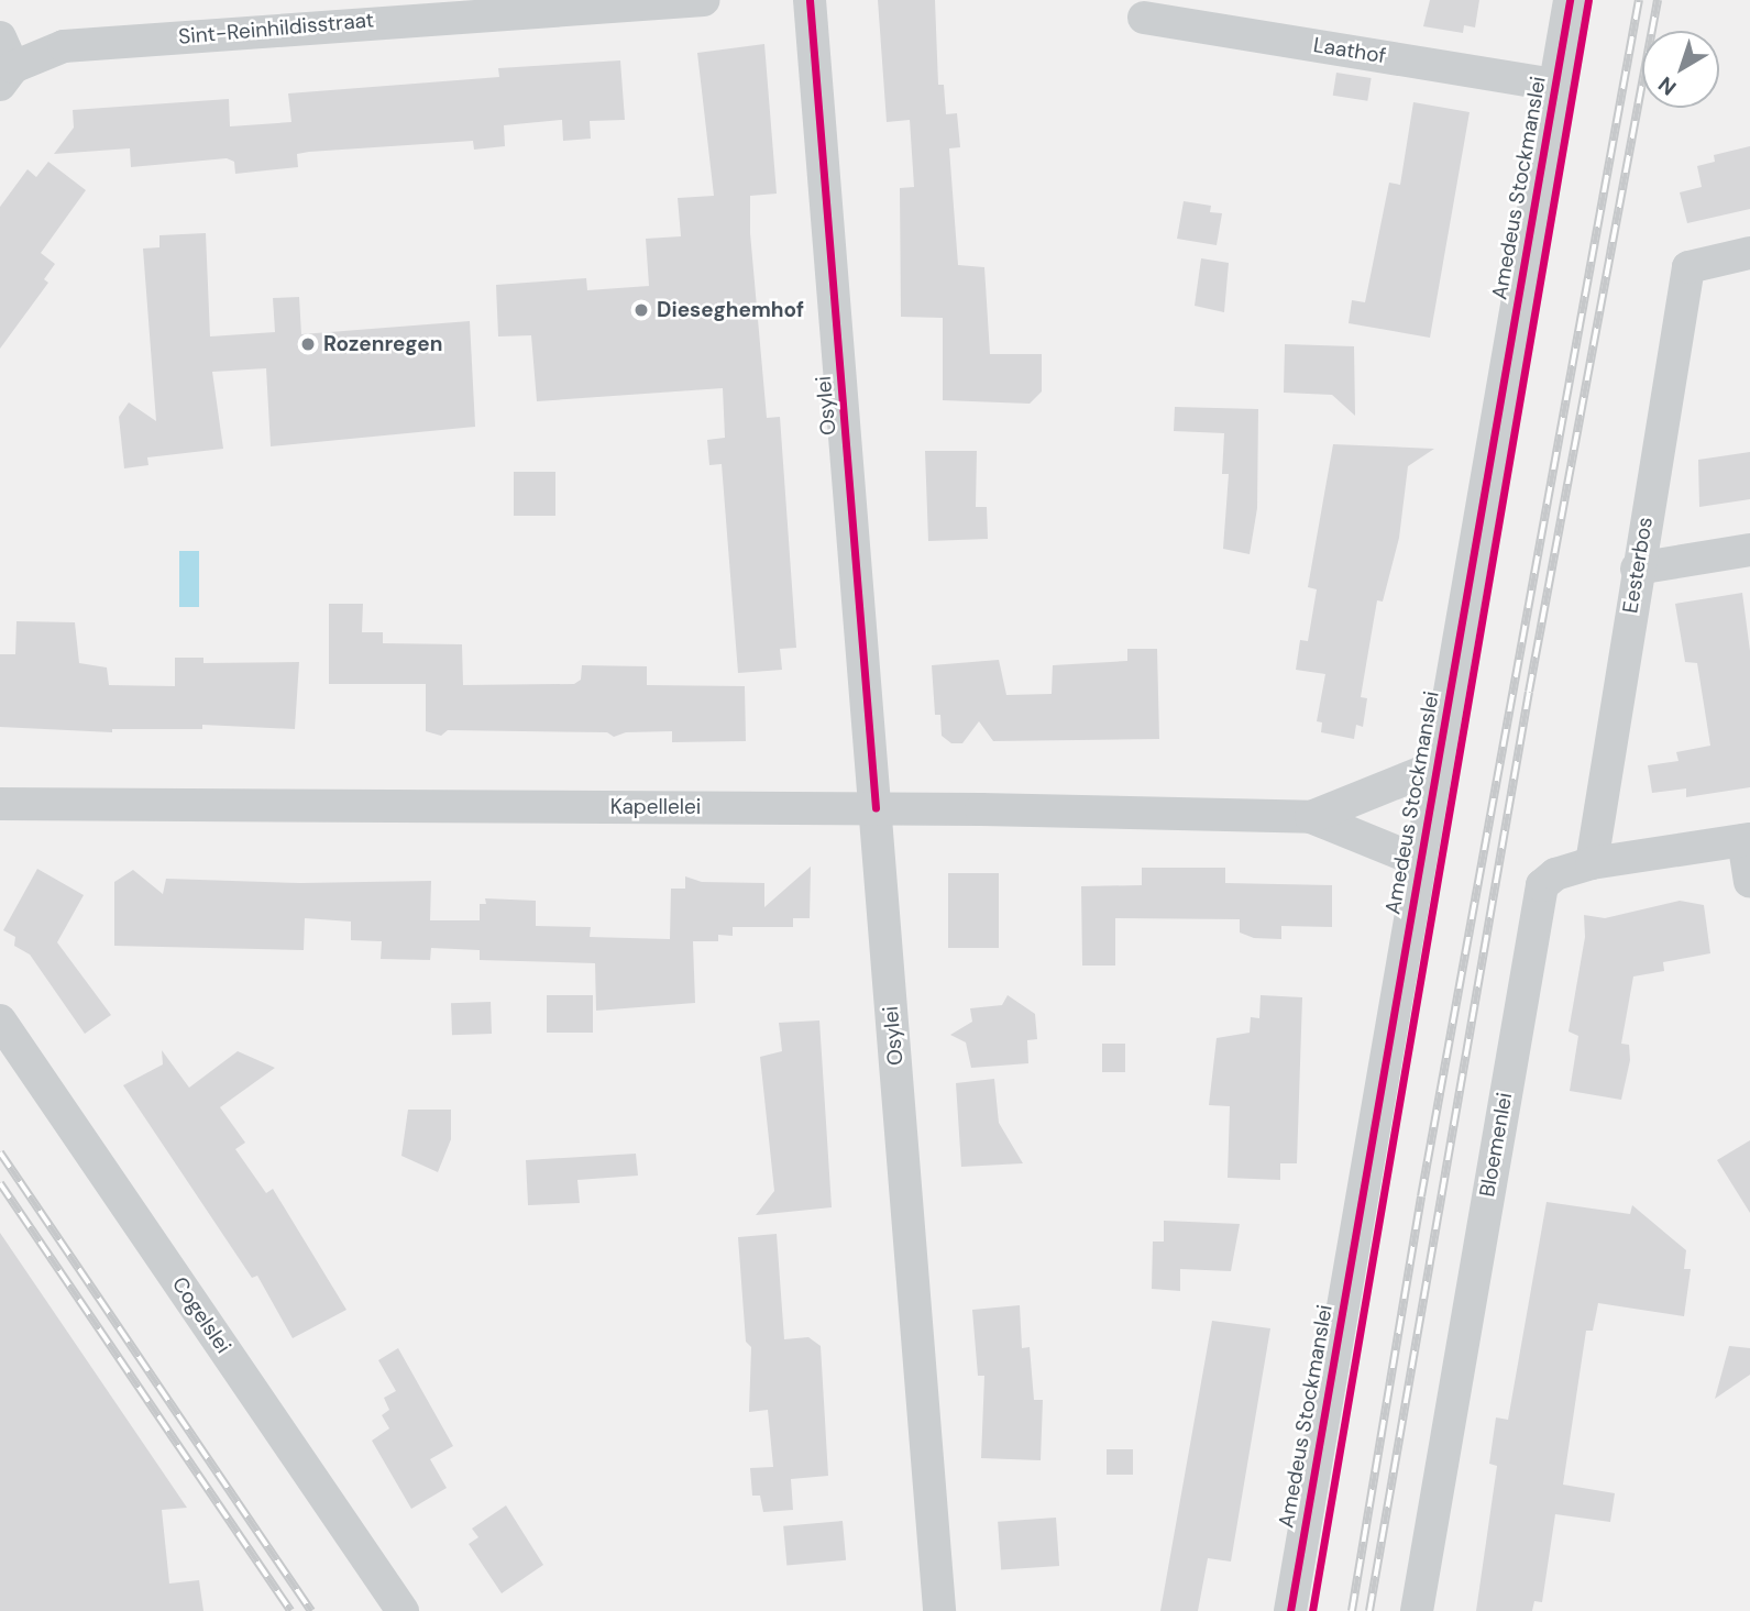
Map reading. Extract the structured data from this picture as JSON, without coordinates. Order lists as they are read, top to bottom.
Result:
{
  "streets": {
    "street": [
      "Sint-Reinhildisstraat",
      "Laathof",
      "Amedeus Stockmanslei",
      "Osylei",
      "Eesterbos",
      "Kapellelei",
      "Bloemenlei",
      "Cogelslei"
    ]
  },
  "crossings": [
    ["Laathof", "Amedeus Stockmanslei"],
    ["Amedeus Stockmanslei", "Kapellelei"],
    ["Osylei", "Kapellelei"],
    ["Eesterbos", "Bloemenlei"]
  ],
  "places": ["Dieseghemhof", "Rozenregen"],
  "north": "bottom left"
}
